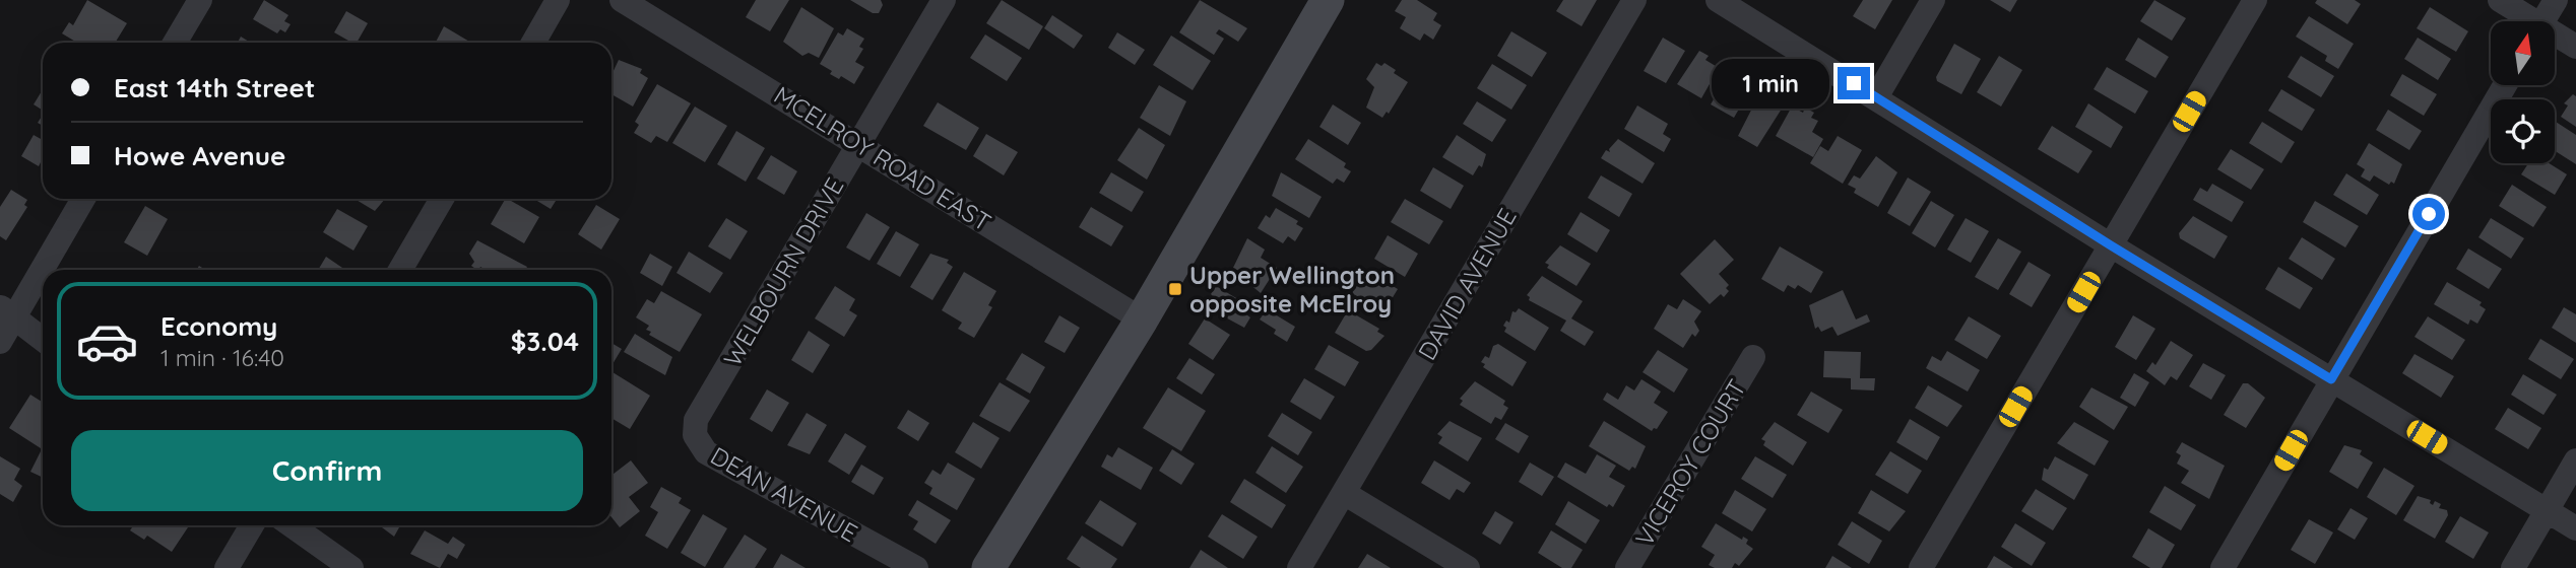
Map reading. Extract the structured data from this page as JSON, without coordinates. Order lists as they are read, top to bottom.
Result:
{
  "streets": {
    "street": [
      "MCELROY ROAD EAST",
      "WELBOURN DRIVE",
      "DAVID AVENUE",
      "VICEROY COURT",
      "DEAN AVENUE"
    ]
  },
  "crossings": [
    ["MCELROY ROAD EAST", "WELBOURN DRIVE"],
    ["WELBOURN DRIVE", "DEAN AVENUE"]
  ],
  "places": {
    "transit": ["Upper Wellington opposite McElroy"]
  },
  "north": "top",
  "page": {
    "banner": ["East 14th Street", "Howe Avenue"],
    "bubble": "1 min",
    "list": [
      {
        "name": "Economy",
        "note": "1 min · 16:40",
        "value": "$3.04"
      }
    ],
    "buttons": "Confirm"
  }
}
